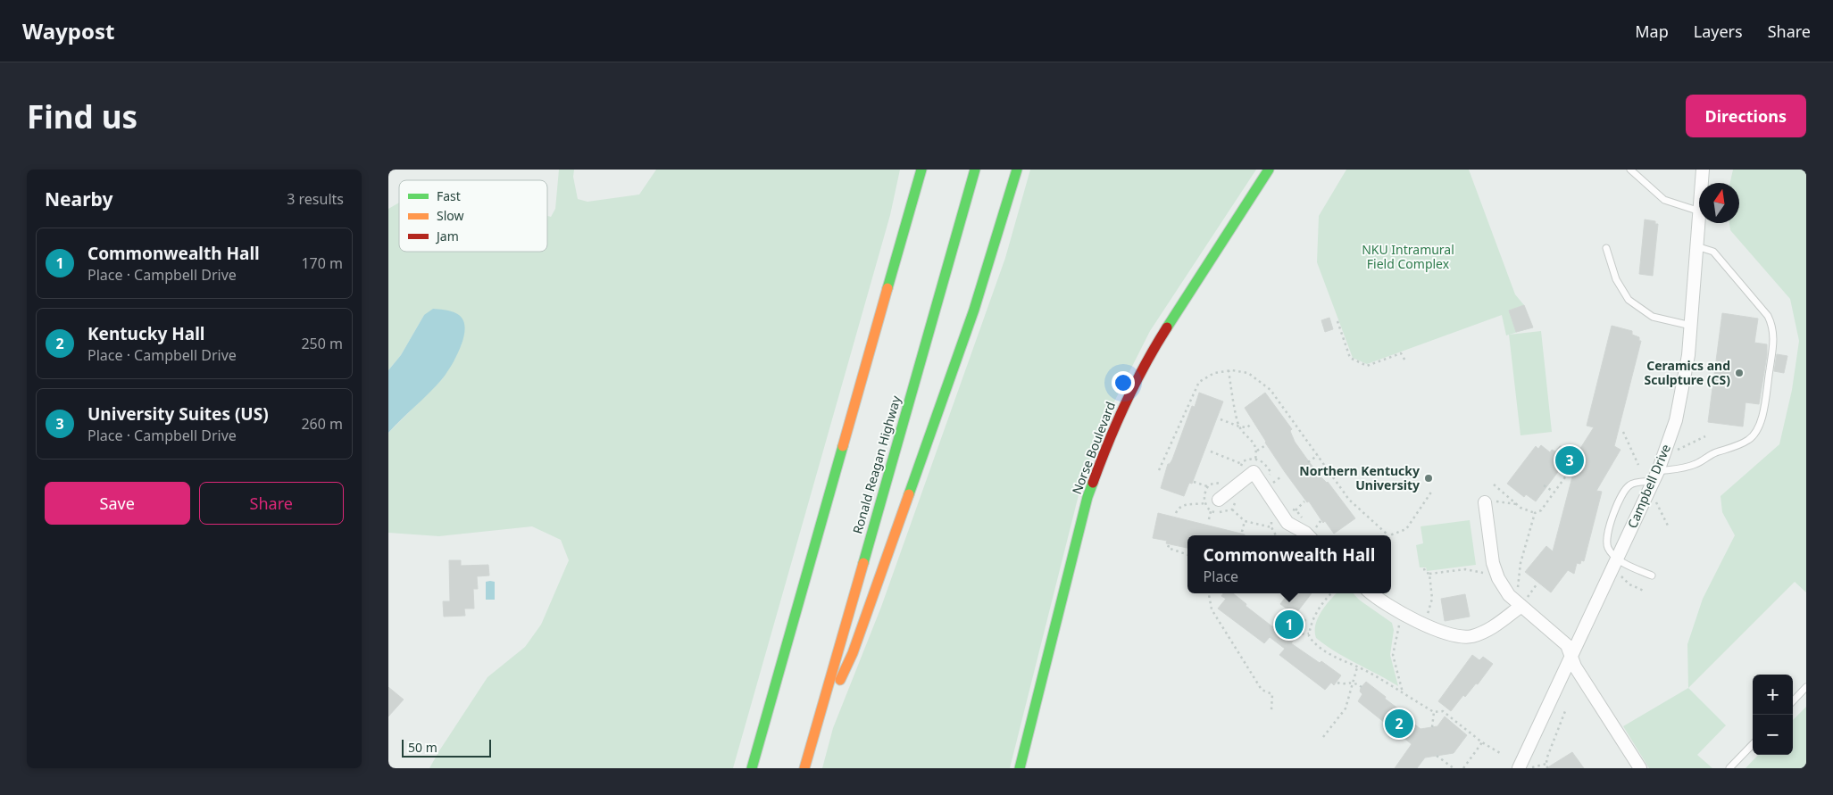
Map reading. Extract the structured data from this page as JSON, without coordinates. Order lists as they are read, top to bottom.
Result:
{
  "streets": {
    "main road": ["Norse Boulevard", "Ronald Reagan Highway"],
    "street": ["Campbell Drive"]
  },
  "parks": ["NKU Intramural Field Complex"],
  "places": ["Ceramics and Sculpture (CS)", "Northern Kentucky University"],
  "legend": ["Fast", "Slow", "Jam"],
  "scale_bar": "50 m",
  "north": "top",
  "page": {
    "header": "Waypost",
    "nav": ["Map", "Layers", "Share"],
    "buttons": [
      "Directions",
      ["Save", "Share"]
    ],
    "title": "Find us",
    "heading": ["Nearby", "3 results"],
    "list": [
      {
        "mark": "1",
        "name": "Commonwealth Hall",
        "note": "Place · Campbell Drive",
        "value": "170 m"
      },
      {
        "mark": "2",
        "name": "Kentucky Hall",
        "note": "Place · Campbell Drive",
        "value": "250 m"
      },
      {
        "mark": "3",
        "name": "University Suites (US)",
        "note": "Place · Campbell Drive",
        "value": "260 m"
      }
    ],
    "pins": ["3", "1", "2"],
    "popup": ["Commonwealth Hall", "Place"],
    "map_buttons": ["+", "−"],
    "scale": "50 m"
  }
}
